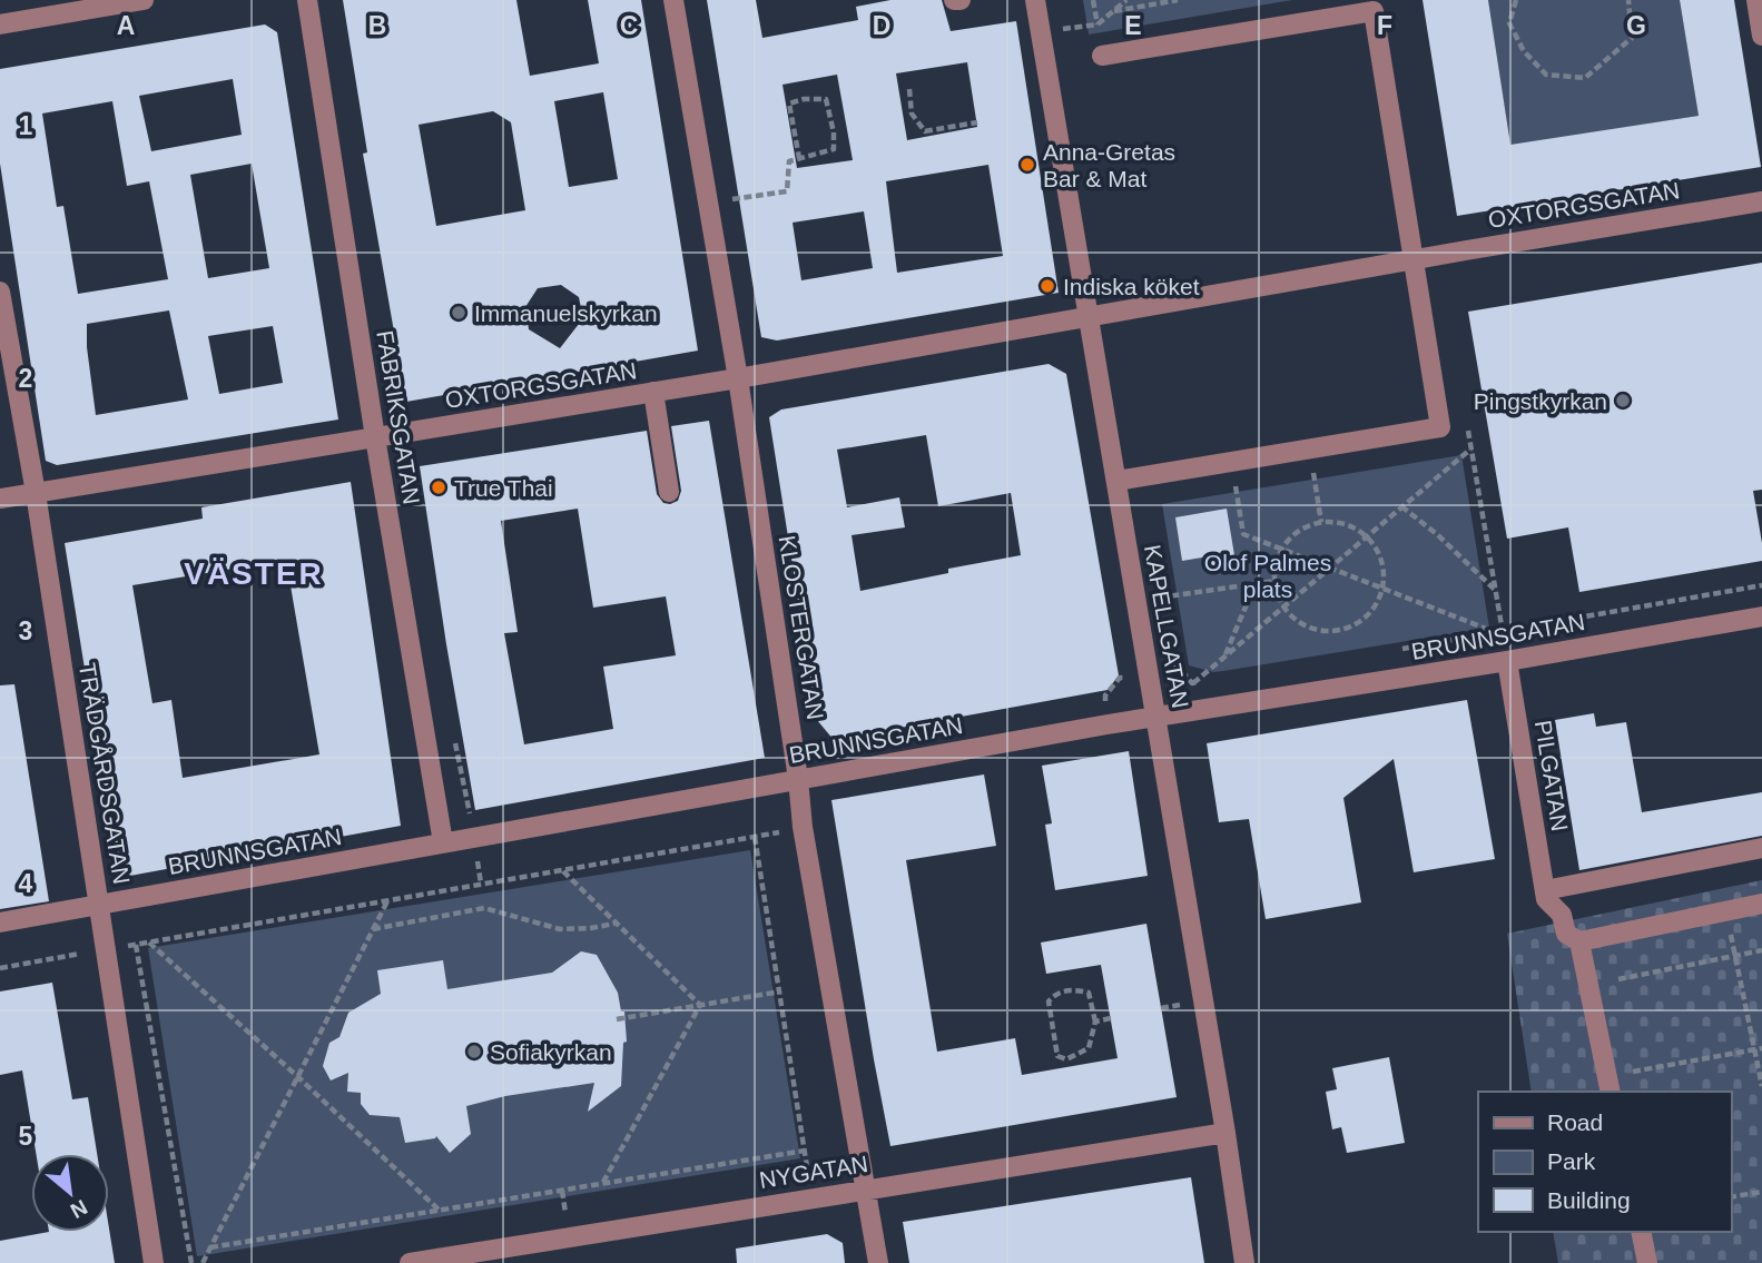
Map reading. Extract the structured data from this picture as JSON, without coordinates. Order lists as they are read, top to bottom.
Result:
{
  "streets": {
    "street": [
      "OXTORGSGATAN",
      "FABRIKSGATAN",
      "KAPELLGATAN",
      "KLOSTERGATAN",
      "BRUNNSGATAN",
      "TRÄDGÅRDSGATAN",
      "PILGATAN",
      "NYGATAN"
    ]
  },
  "crossings": [
    ["OXTORGSGATAN", "FABRIKSGATAN"],
    ["OXTORGSGATAN", "KAPELLGATAN"],
    ["OXTORGSGATAN", "KLOSTERGATAN"],
    ["OXTORGSGATAN", "TRÄDGÅRDSGATAN"],
    ["FABRIKSGATAN", "BRUNNSGATAN"],
    ["KAPELLGATAN", "BRUNNSGATAN"],
    ["KAPELLGATAN", "NYGATAN"],
    ["KLOSTERGATAN", "BRUNNSGATAN"],
    ["KLOSTERGATAN", "NYGATAN"],
    ["BRUNNSGATAN", "TRÄDGÅRDSGATAN"],
    ["BRUNNSGATAN", "PILGATAN"]
  ],
  "districts": ["VÄSTER"],
  "parks": ["Olof Palmes plats"],
  "places": [
    "Anna-Gretas Bar & Mat",
    "Indiska köket",
    "Immanuelskyrkan",
    "Pingstkyrkan",
    "True Thai",
    "Sofiakyrkan"
  ],
  "legend": ["Road", "Park", "Building"],
  "north": "bottom right",
  "grid": {
    "columns": [
      "A",
      "B",
      "C",
      "D",
      "E",
      "F",
      "G"
    ],
    "rows": [
      "1",
      "2",
      "3",
      "4",
      "5"
    ]
  }
}
